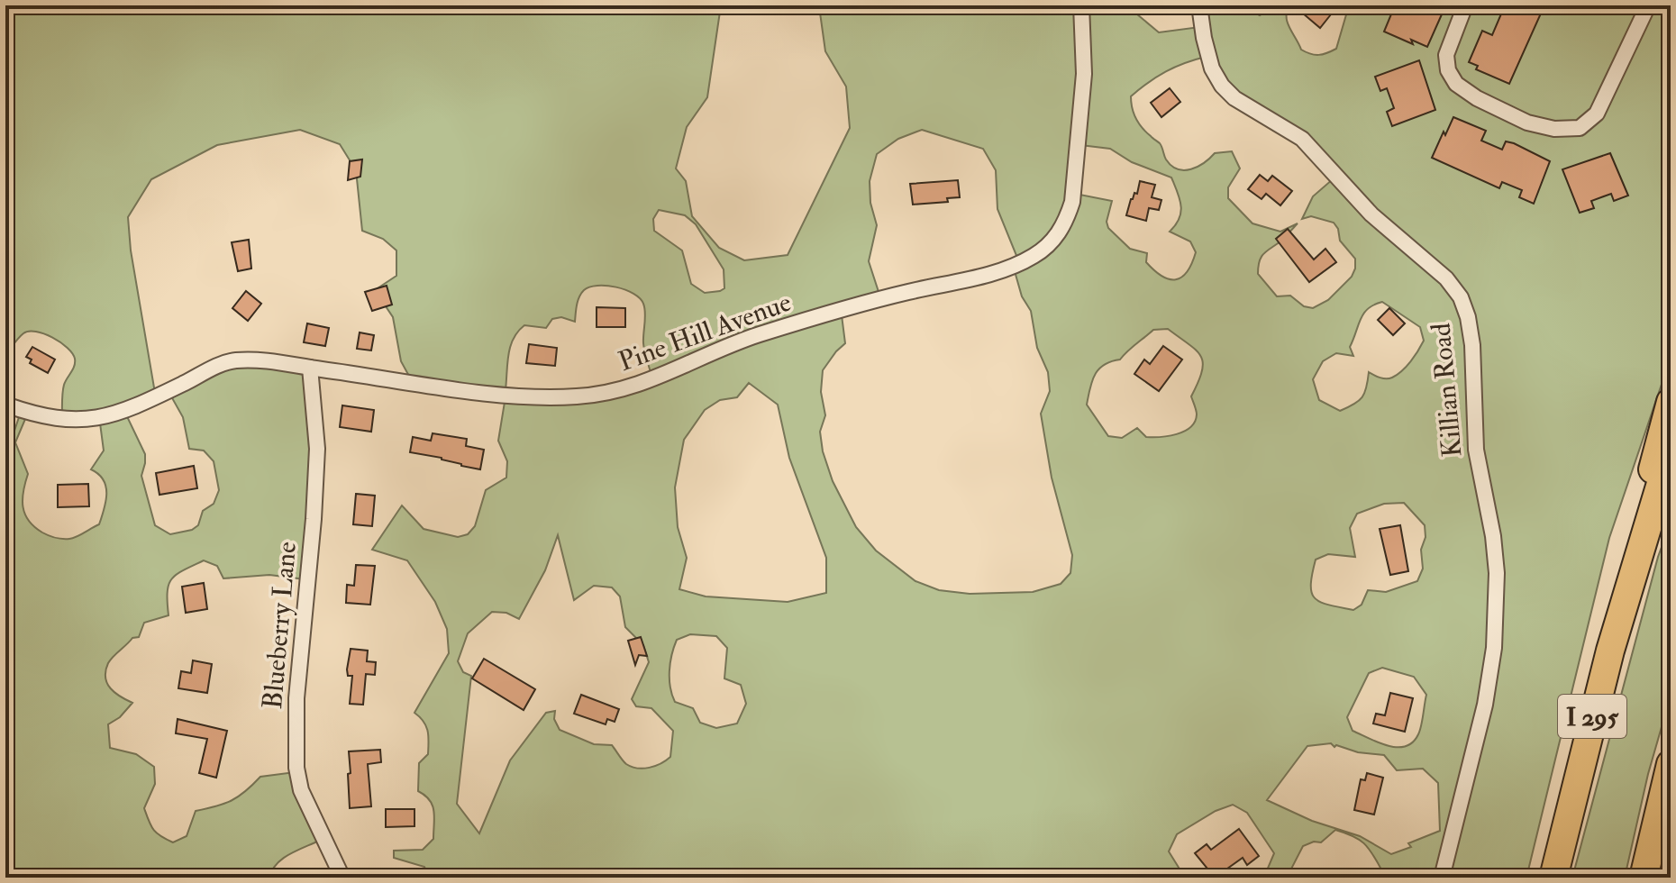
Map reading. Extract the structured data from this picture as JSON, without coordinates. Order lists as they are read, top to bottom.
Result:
{
  "streets": {
    "highway": ["I 295"],
    "street": ["Pine Hill Avenue", "Killian Road", "Blueberry Lane"]
  },
  "crossings": [
    ["Pine Hill Avenue", "Blueberry Lane"]
  ]
}
